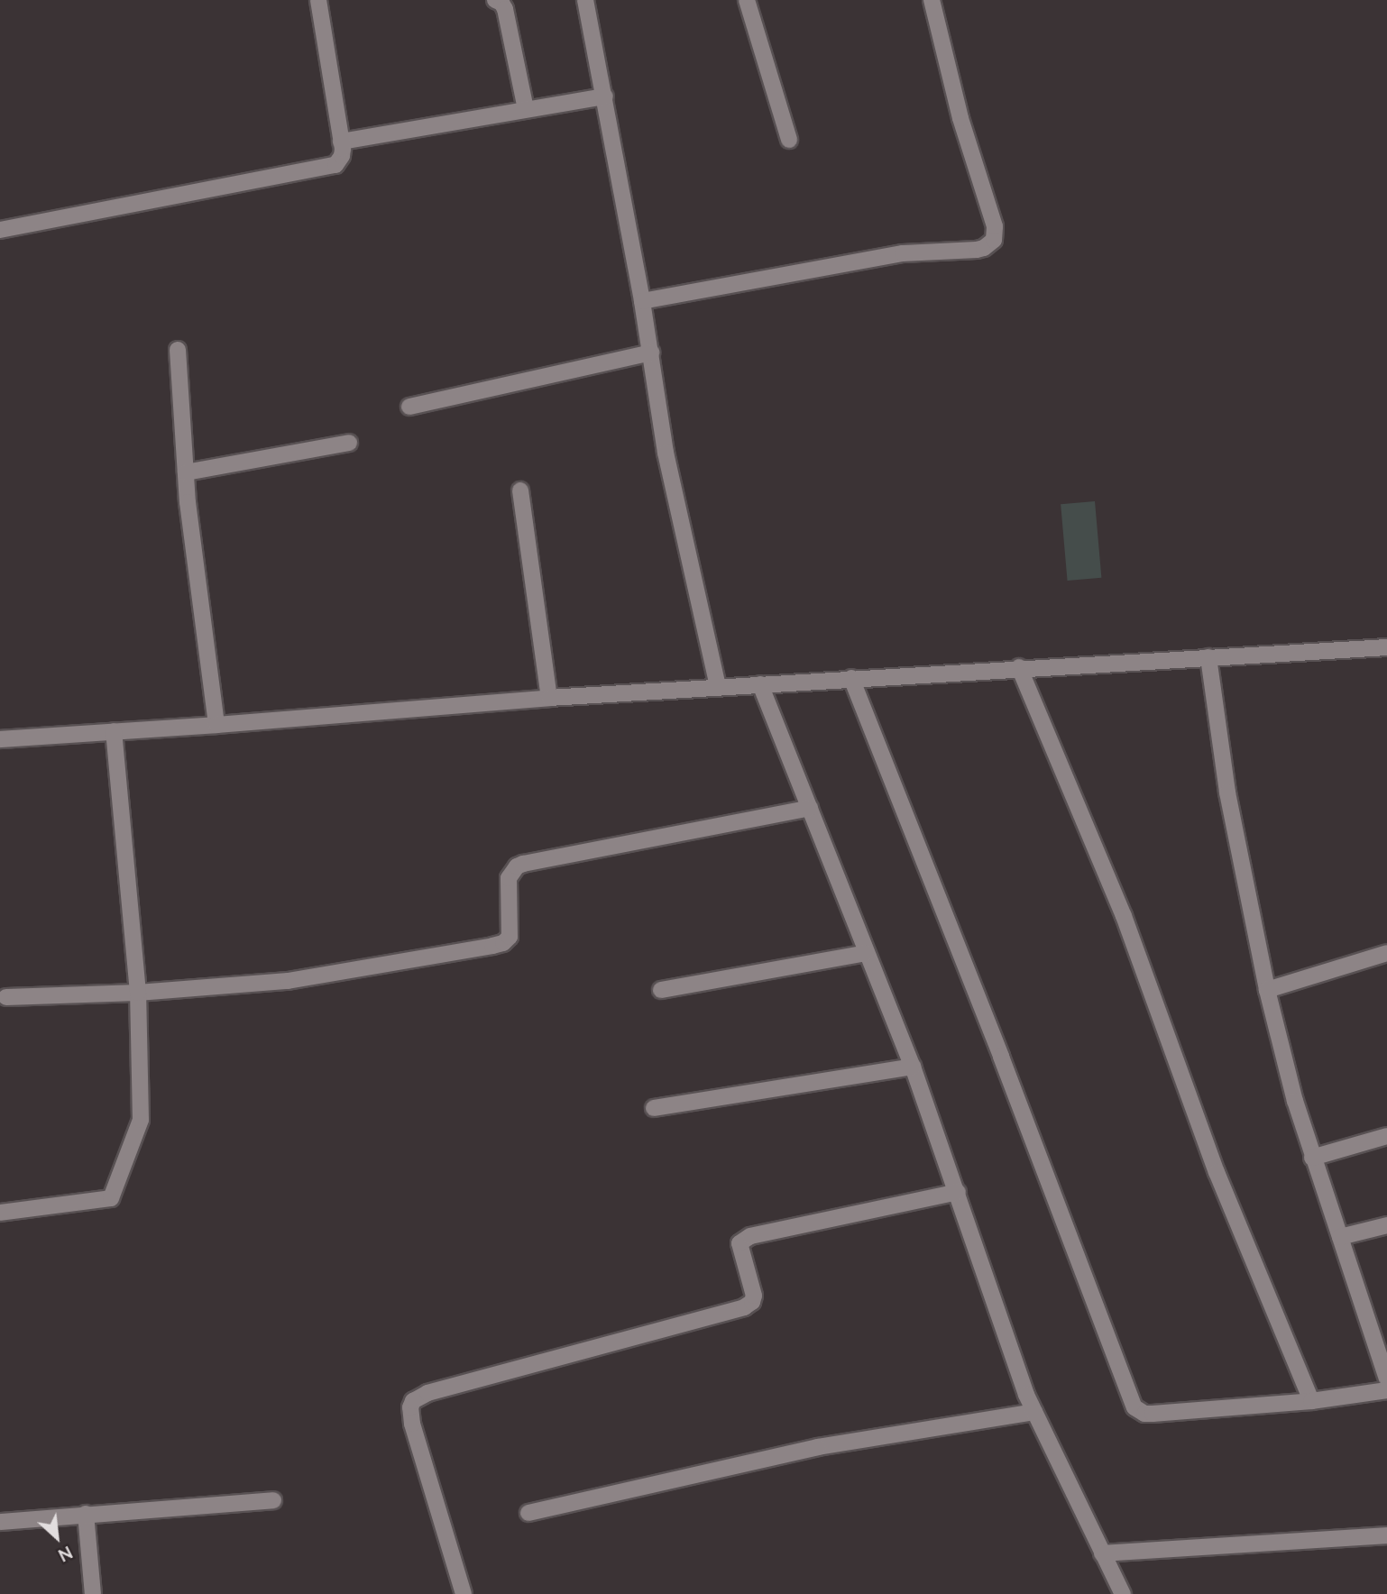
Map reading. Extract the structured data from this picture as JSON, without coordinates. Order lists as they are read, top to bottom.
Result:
{
  "north": "bottom right"
}
